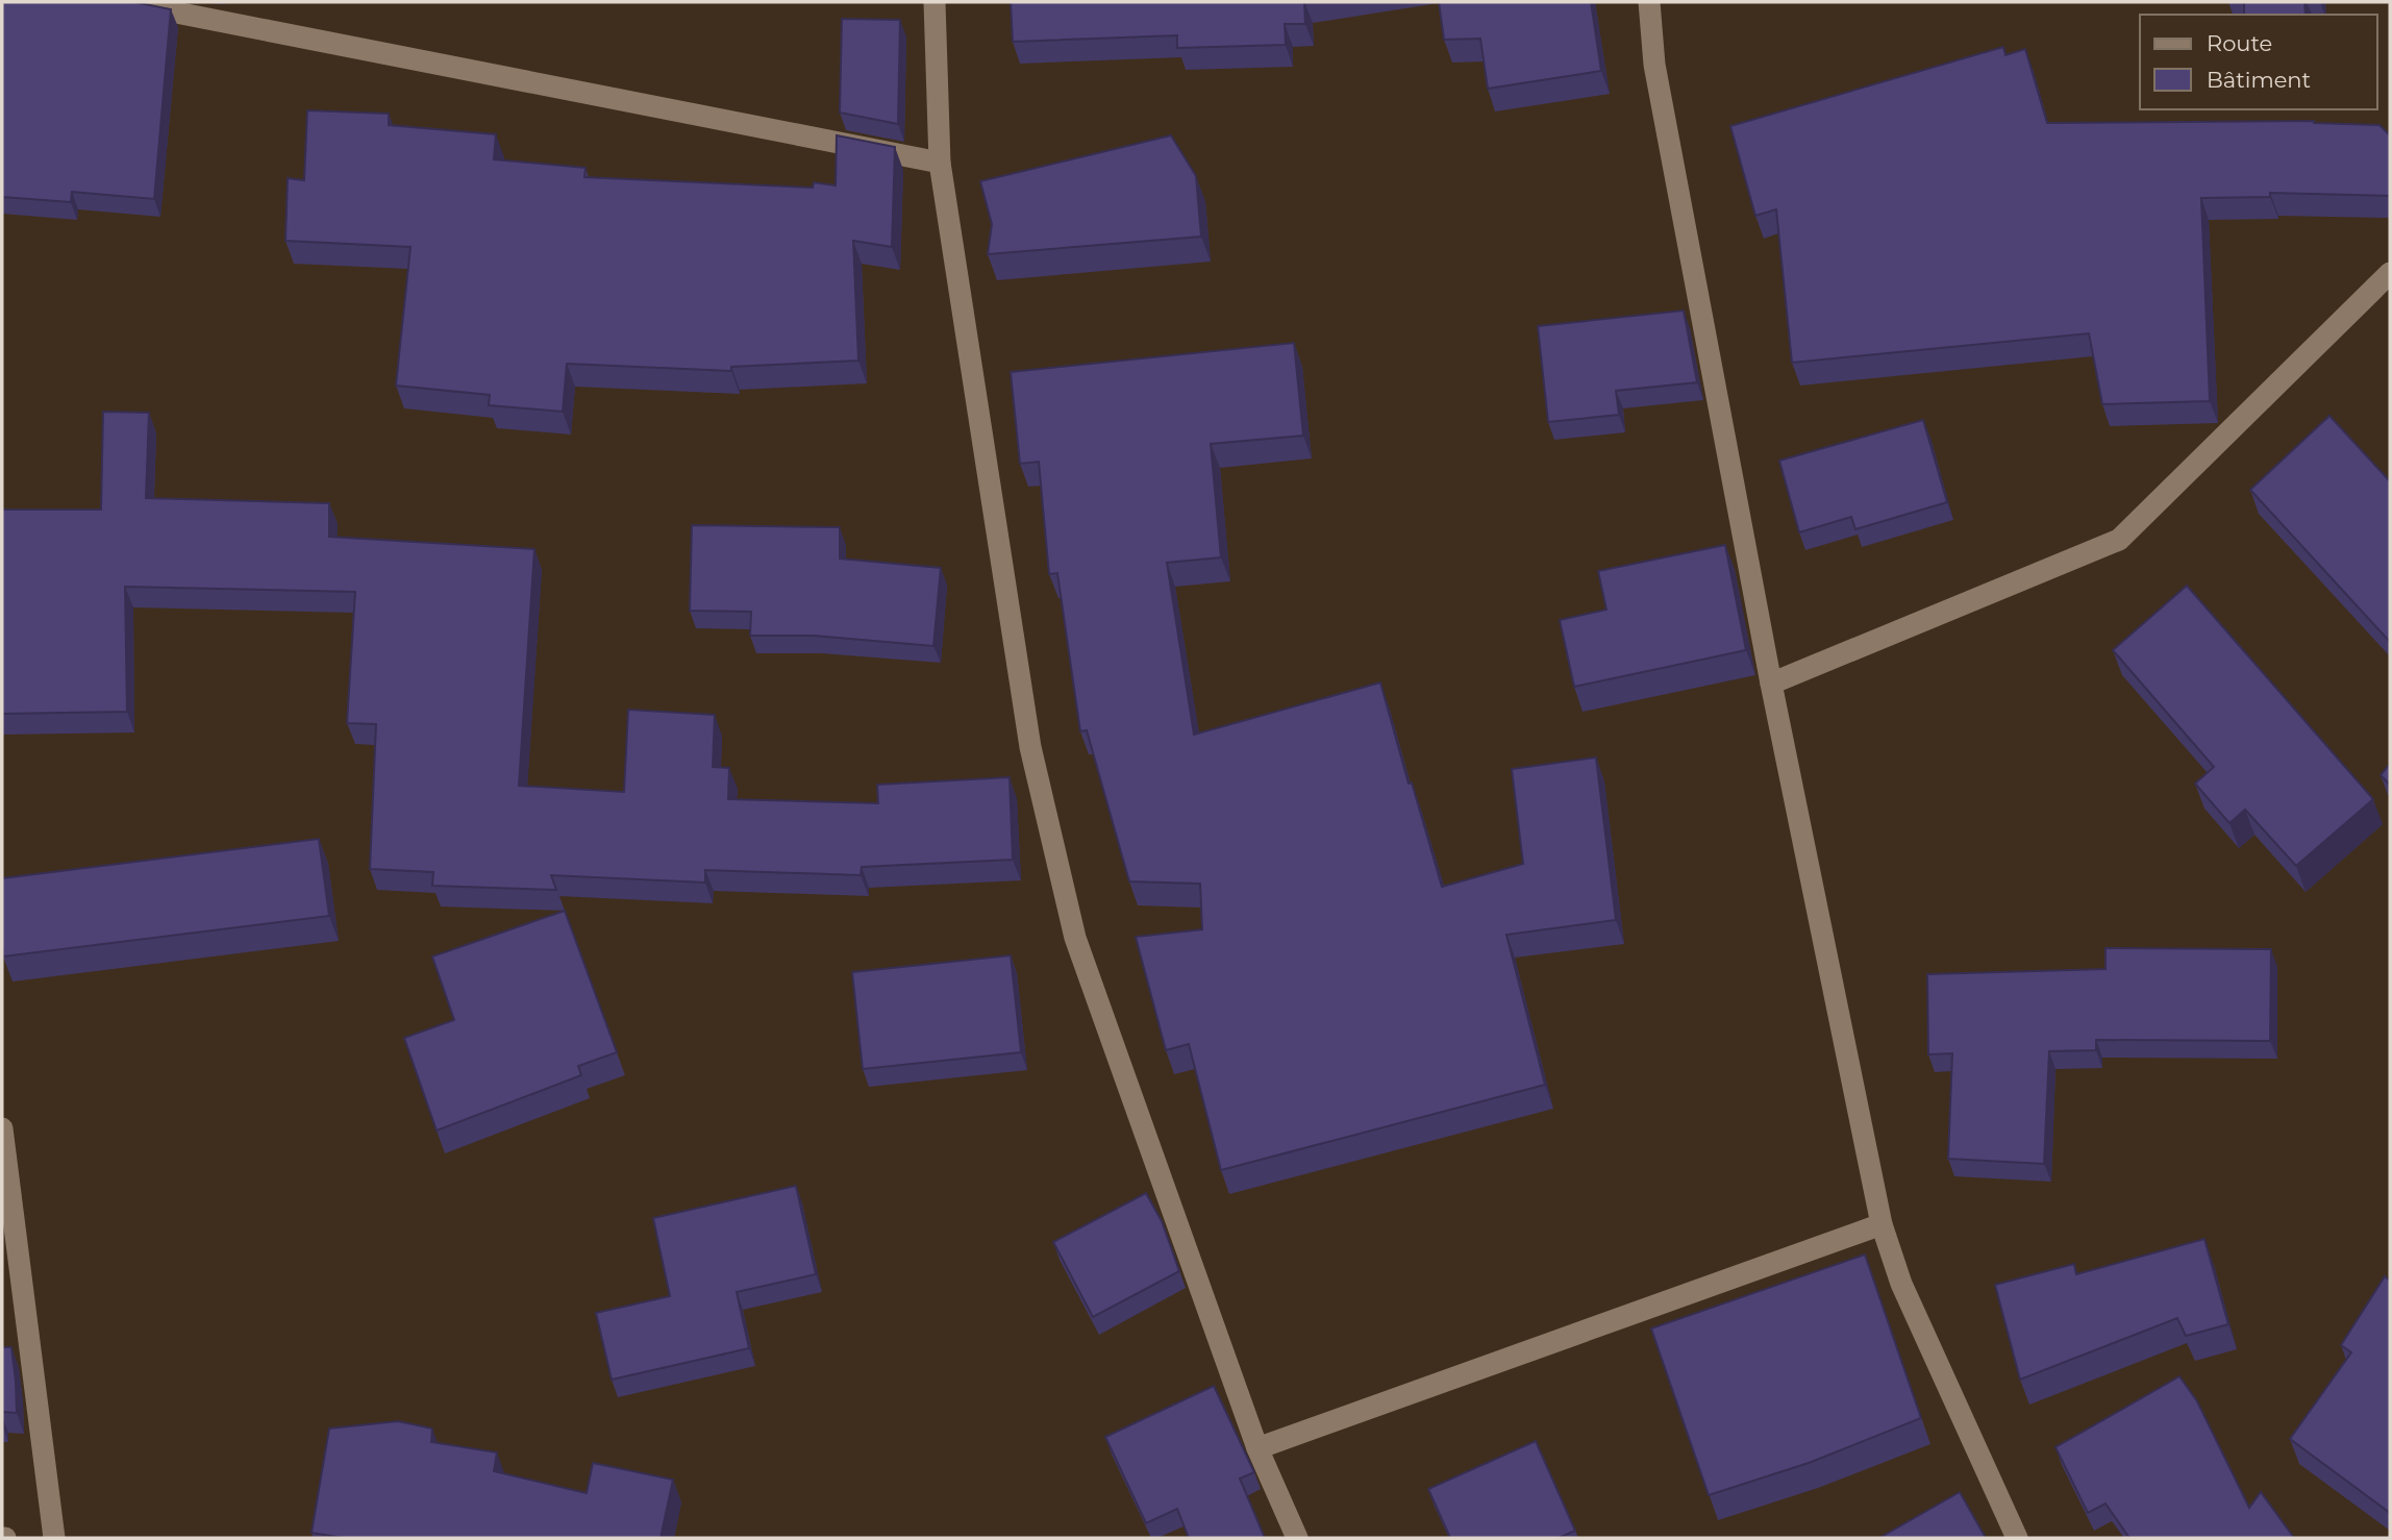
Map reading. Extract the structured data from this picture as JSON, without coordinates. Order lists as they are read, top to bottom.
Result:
{
  "legend": ["Route", "Bâtiment"]
}
